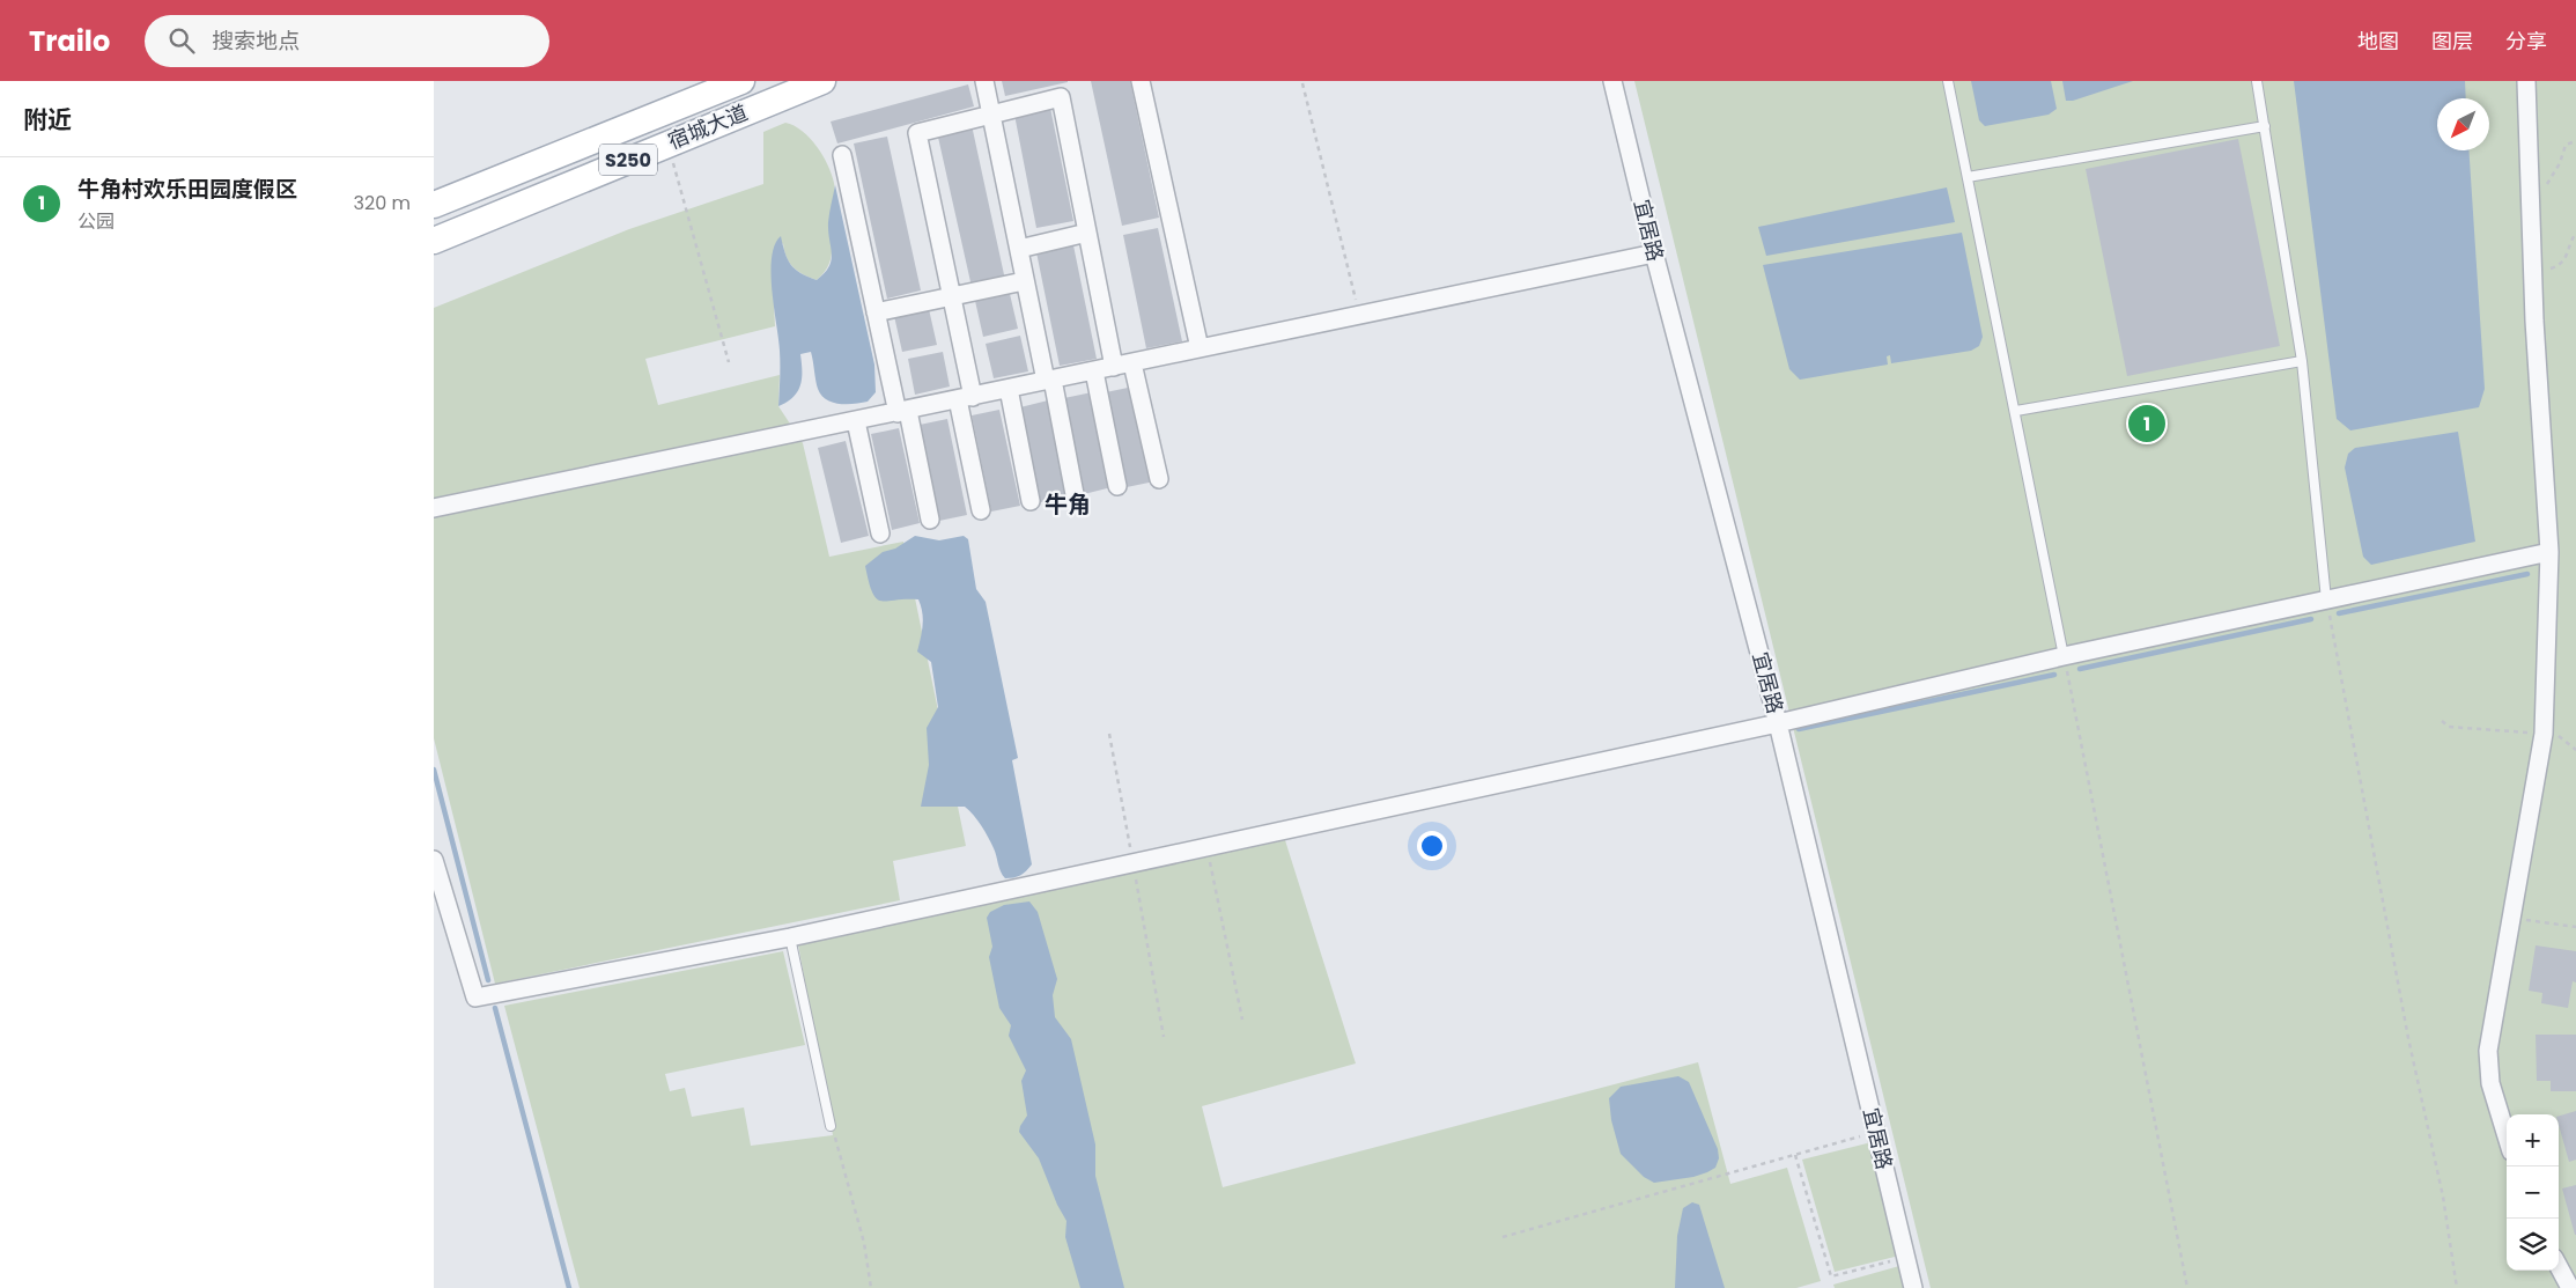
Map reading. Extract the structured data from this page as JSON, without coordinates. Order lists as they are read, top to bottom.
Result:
{
  "streets": {
    "main road": ["宿城大道", "S250"],
    "street": ["宜居路"]
  },
  "districts": ["牛角"],
  "north": "bottom left",
  "page": {
    "header": "Trailo",
    "search": "搜索地点",
    "nav": ["地图", "图层", "分享"],
    "heading": "附近",
    "list": [
      {
        "mark": "1",
        "name": "牛角村欢乐田园度假区",
        "note": "公园",
        "value": "320 m"
      }
    ],
    "pins": "1",
    "map_buttons": ["+", "−"]
  }
}
